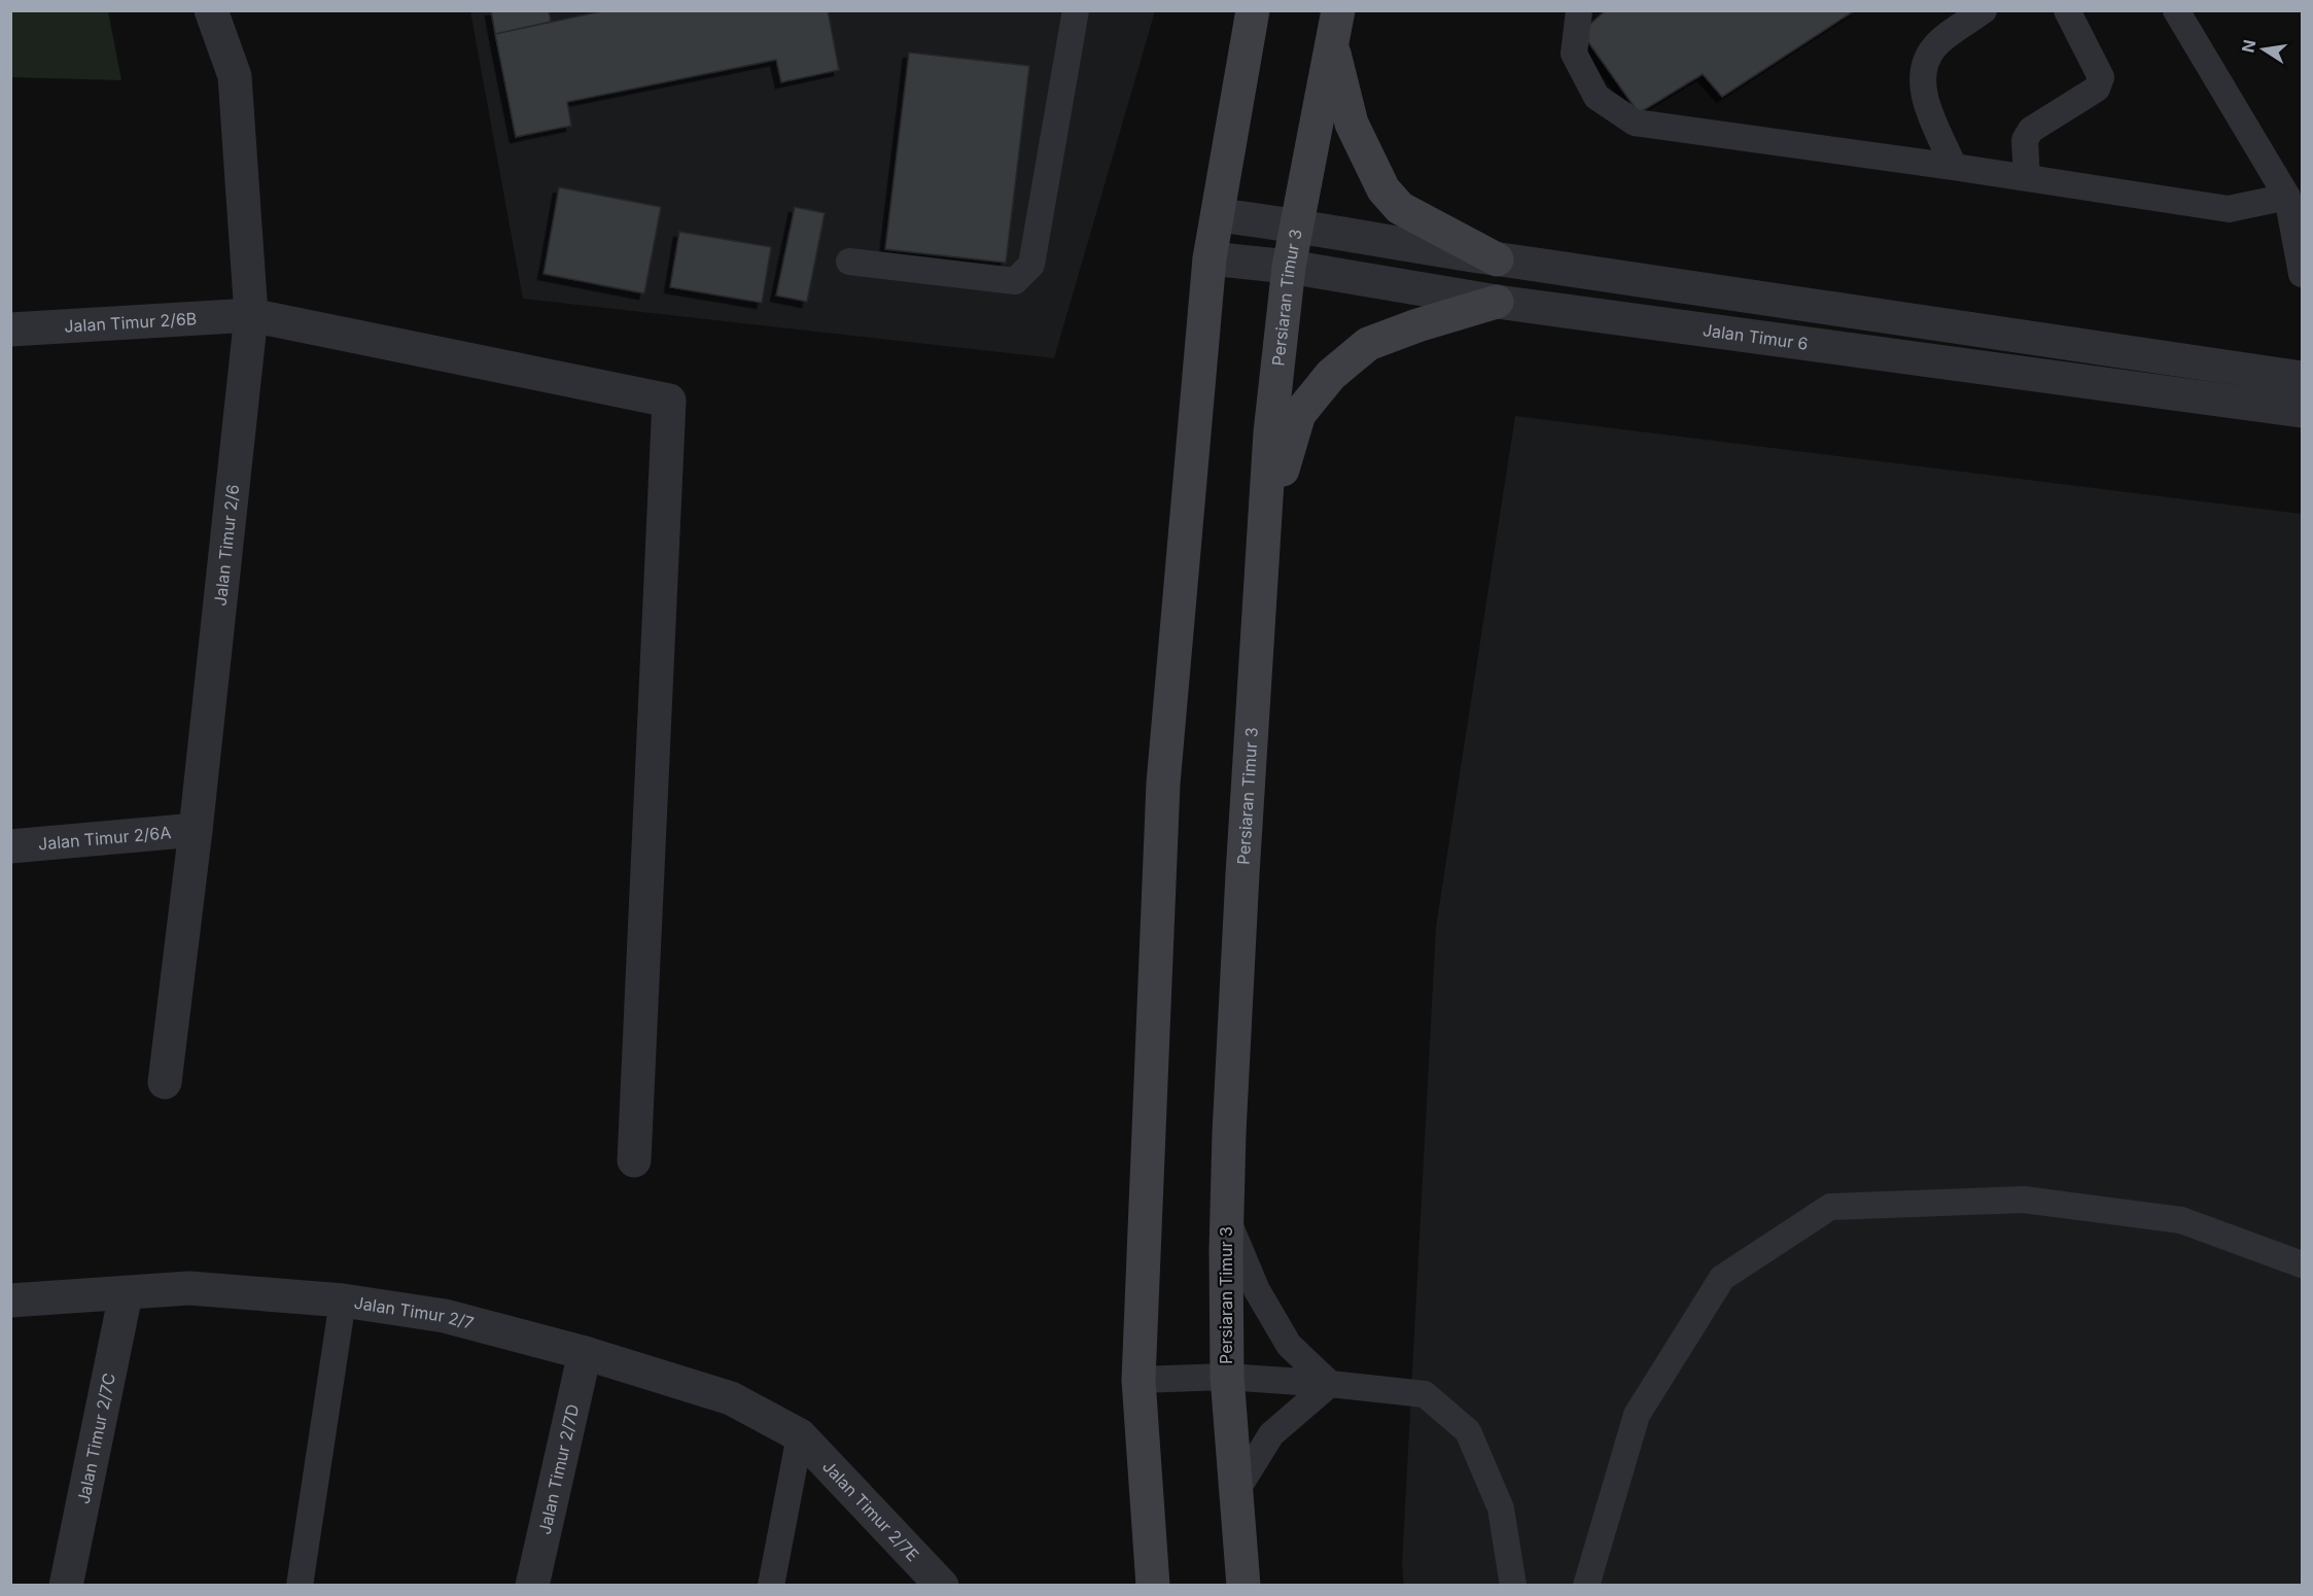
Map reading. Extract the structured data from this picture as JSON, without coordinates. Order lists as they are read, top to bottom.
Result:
{
  "streets": {
    "street": [
      "Persiaran Timur 3",
      "Jalan Timur 2/6B",
      "Jalan Timur 6",
      "Jalan Timur 2/6",
      "Jalan Timur 2/6A",
      "Jalan Timur 2/7",
      "Jalan Timur 2/7C",
      "Jalan Timur 2/7D",
      "Jalan Timur 2/7E"
    ]
  },
  "crossings": [
    ["Persiaran Timur 3", "Jalan Timur 6"],
    ["Jalan Timur 2/6B", "Jalan Timur 2/6"],
    ["Jalan Timur 2/6", "Jalan Timur 2/6A"],
    ["Jalan Timur 2/7", "Jalan Timur 2/7C"],
    ["Jalan Timur 2/7", "Jalan Timur 2/7D"],
    ["Jalan Timur 2/7", "Jalan Timur 2/7E"]
  ],
  "north": "left"
}
